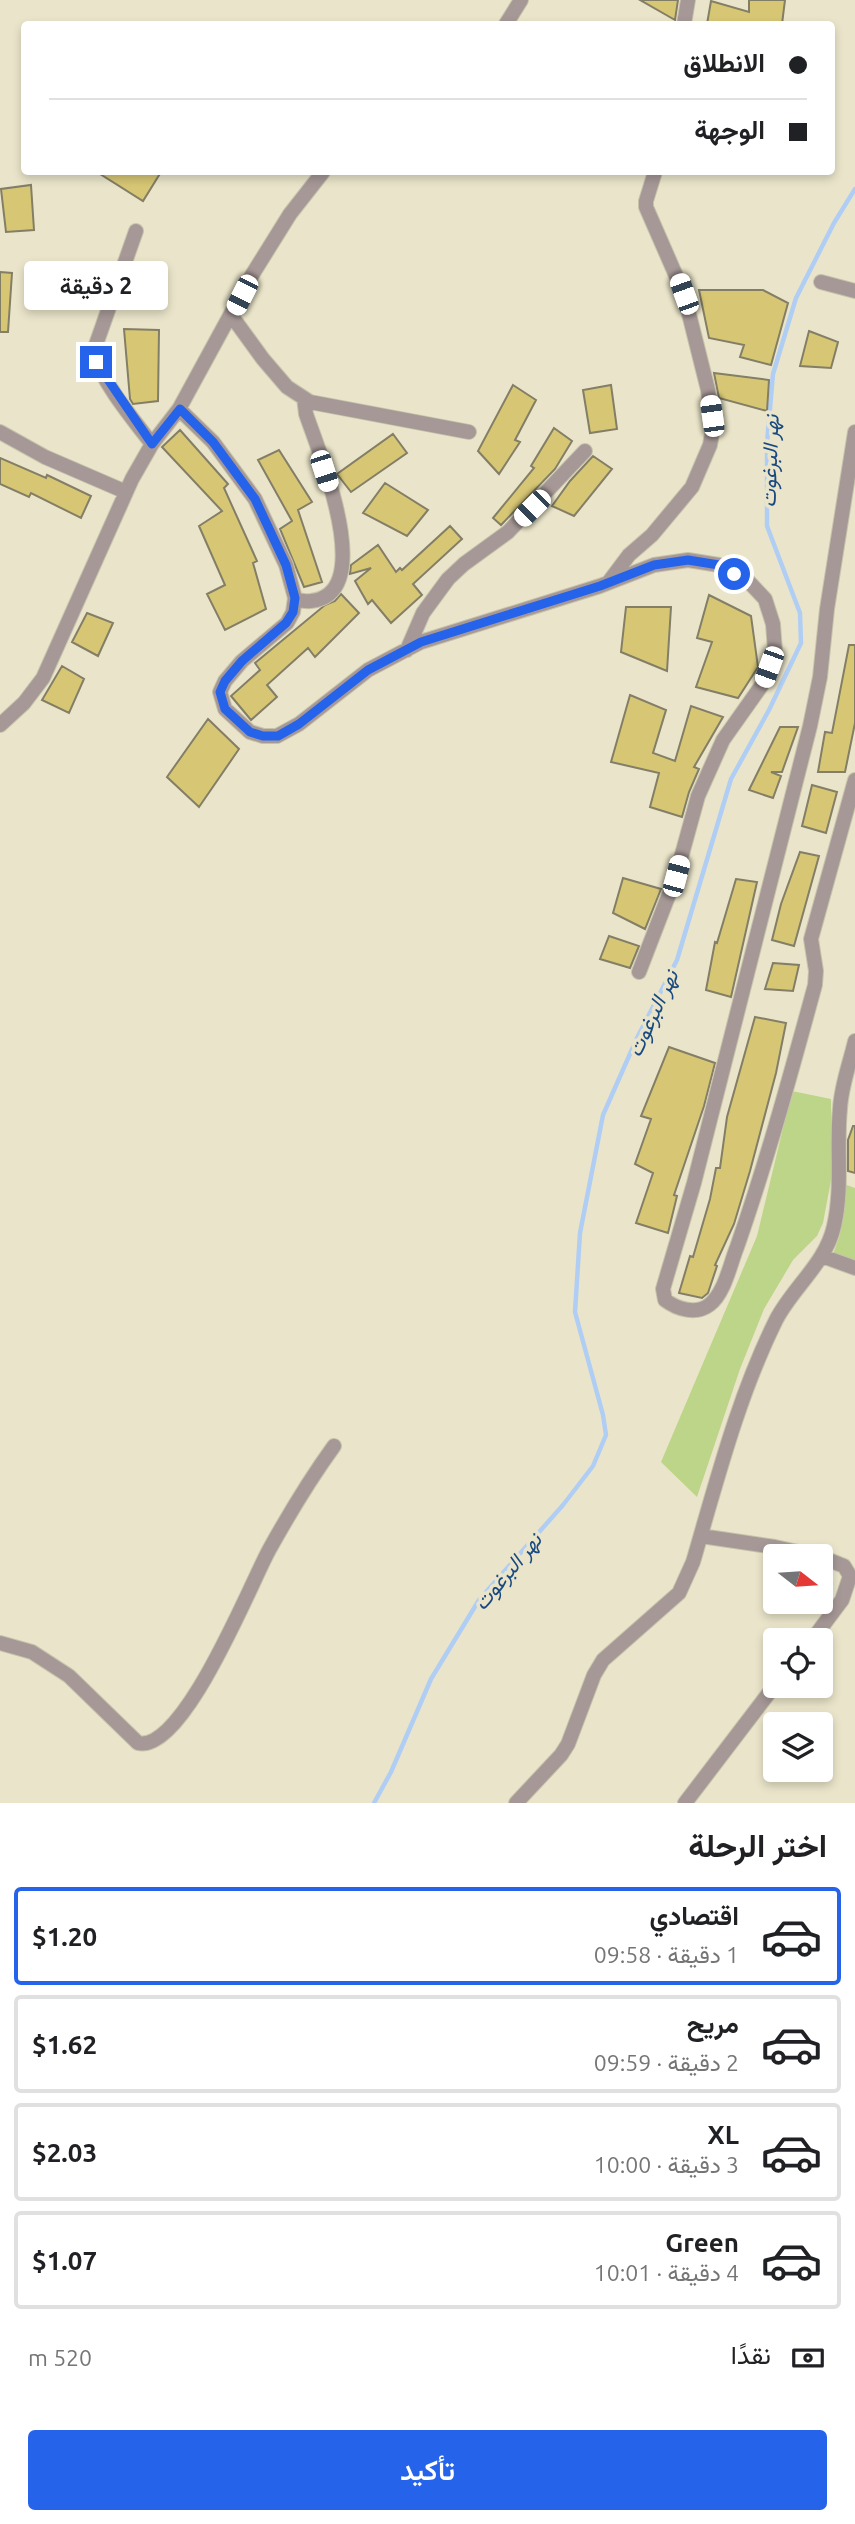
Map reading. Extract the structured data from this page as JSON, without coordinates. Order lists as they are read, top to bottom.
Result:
{
  "water": ["نهر البرغوت"],
  "north": "right",
  "page": {
    "banner": ["الانطلاق", "الوجهة"],
    "bubble": "2 دقيقة",
    "heading": "اختر الرحلة",
    "list": [
      {
        "name": "اقتصادي",
        "note": "1 دقيقة · 09:58",
        "value": "$1.20"
      },
      {
        "name": "مريح",
        "note": "2 دقيقة · 09:59",
        "value": "$1.62"
      },
      {
        "name": "XL",
        "note": "3 دقيقة · 10:00",
        "value": "$2.03"
      },
      {
        "name": "Green",
        "note": "4 دقيقة · 10:01",
        "value": "$1.07"
      }
    ],
    "pay": ["نقدًا", "520 m"],
    "buttons": "تأكيد"
  }
}
